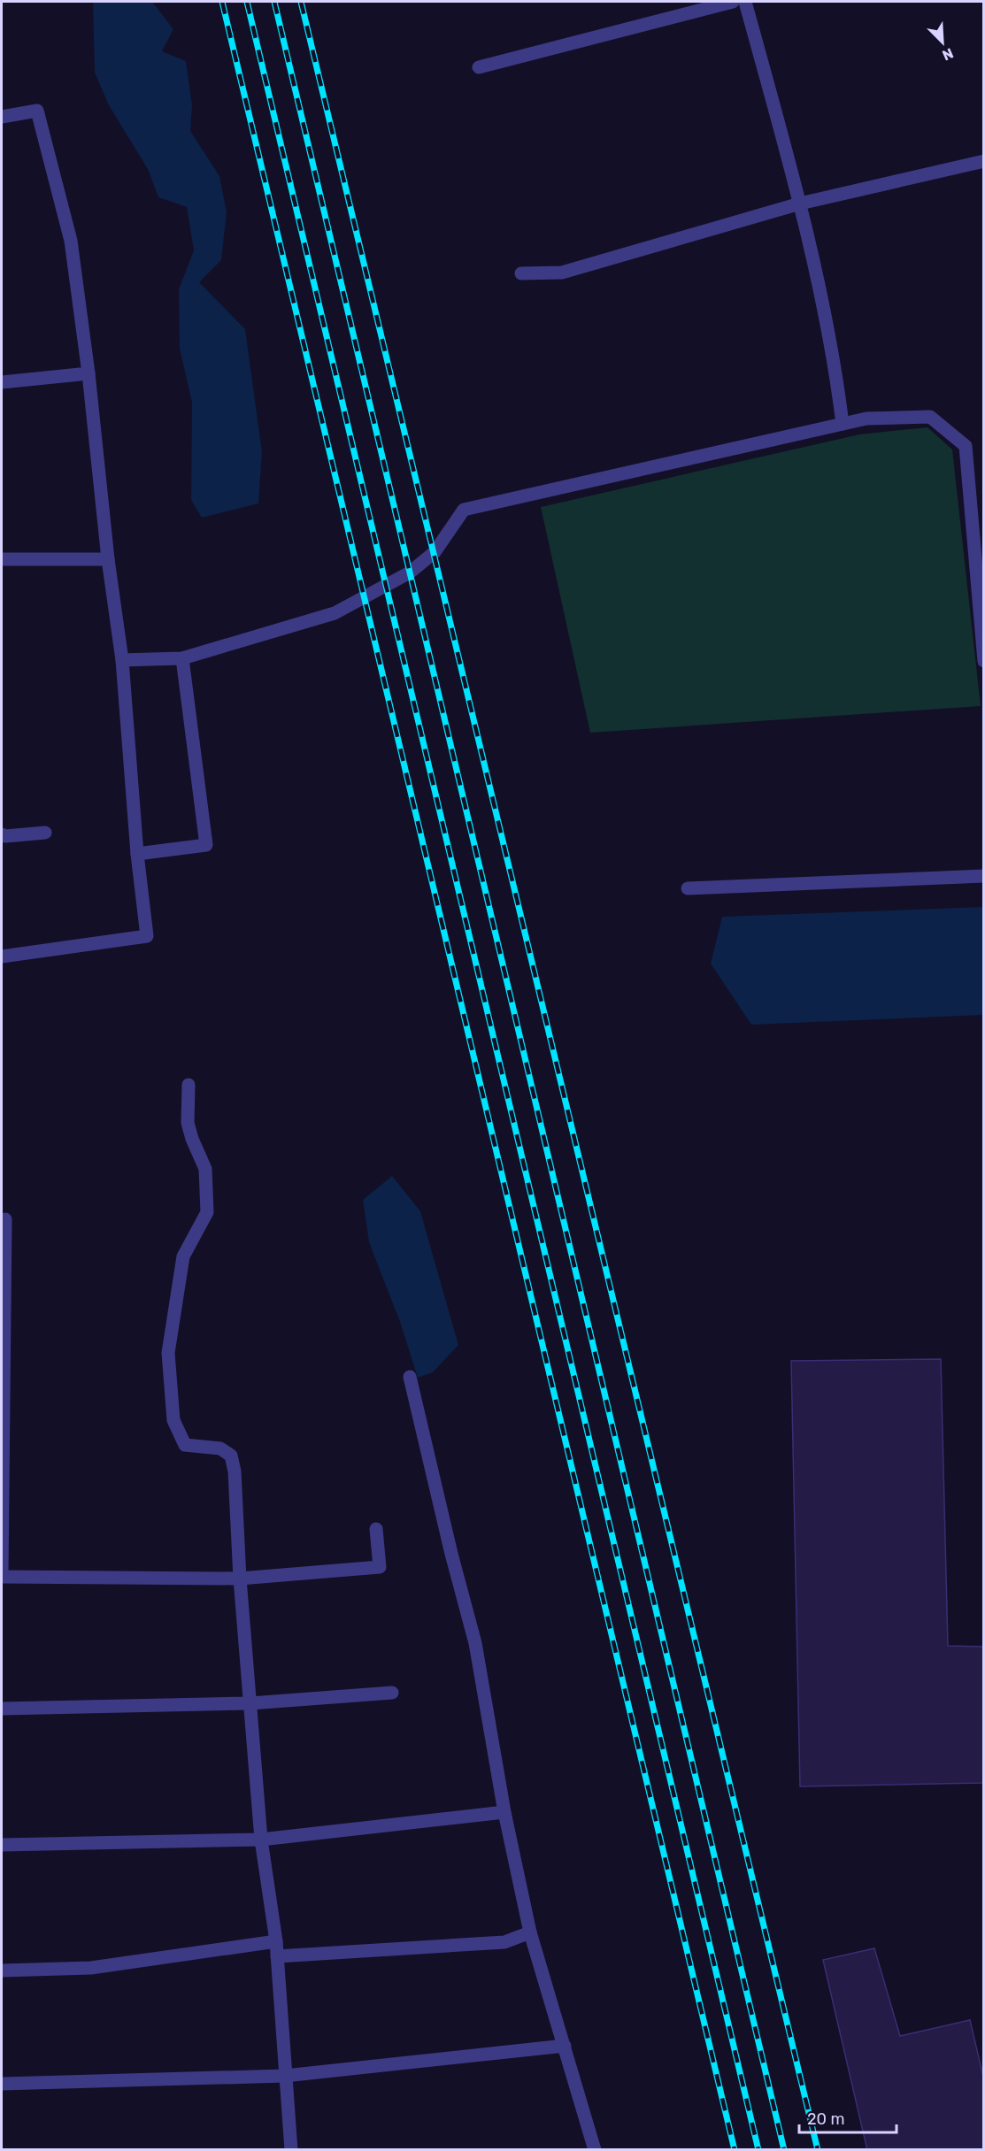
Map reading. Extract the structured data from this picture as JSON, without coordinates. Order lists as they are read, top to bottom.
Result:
{
  "scale_bar": "20 m",
  "north": "bottom right"
}
